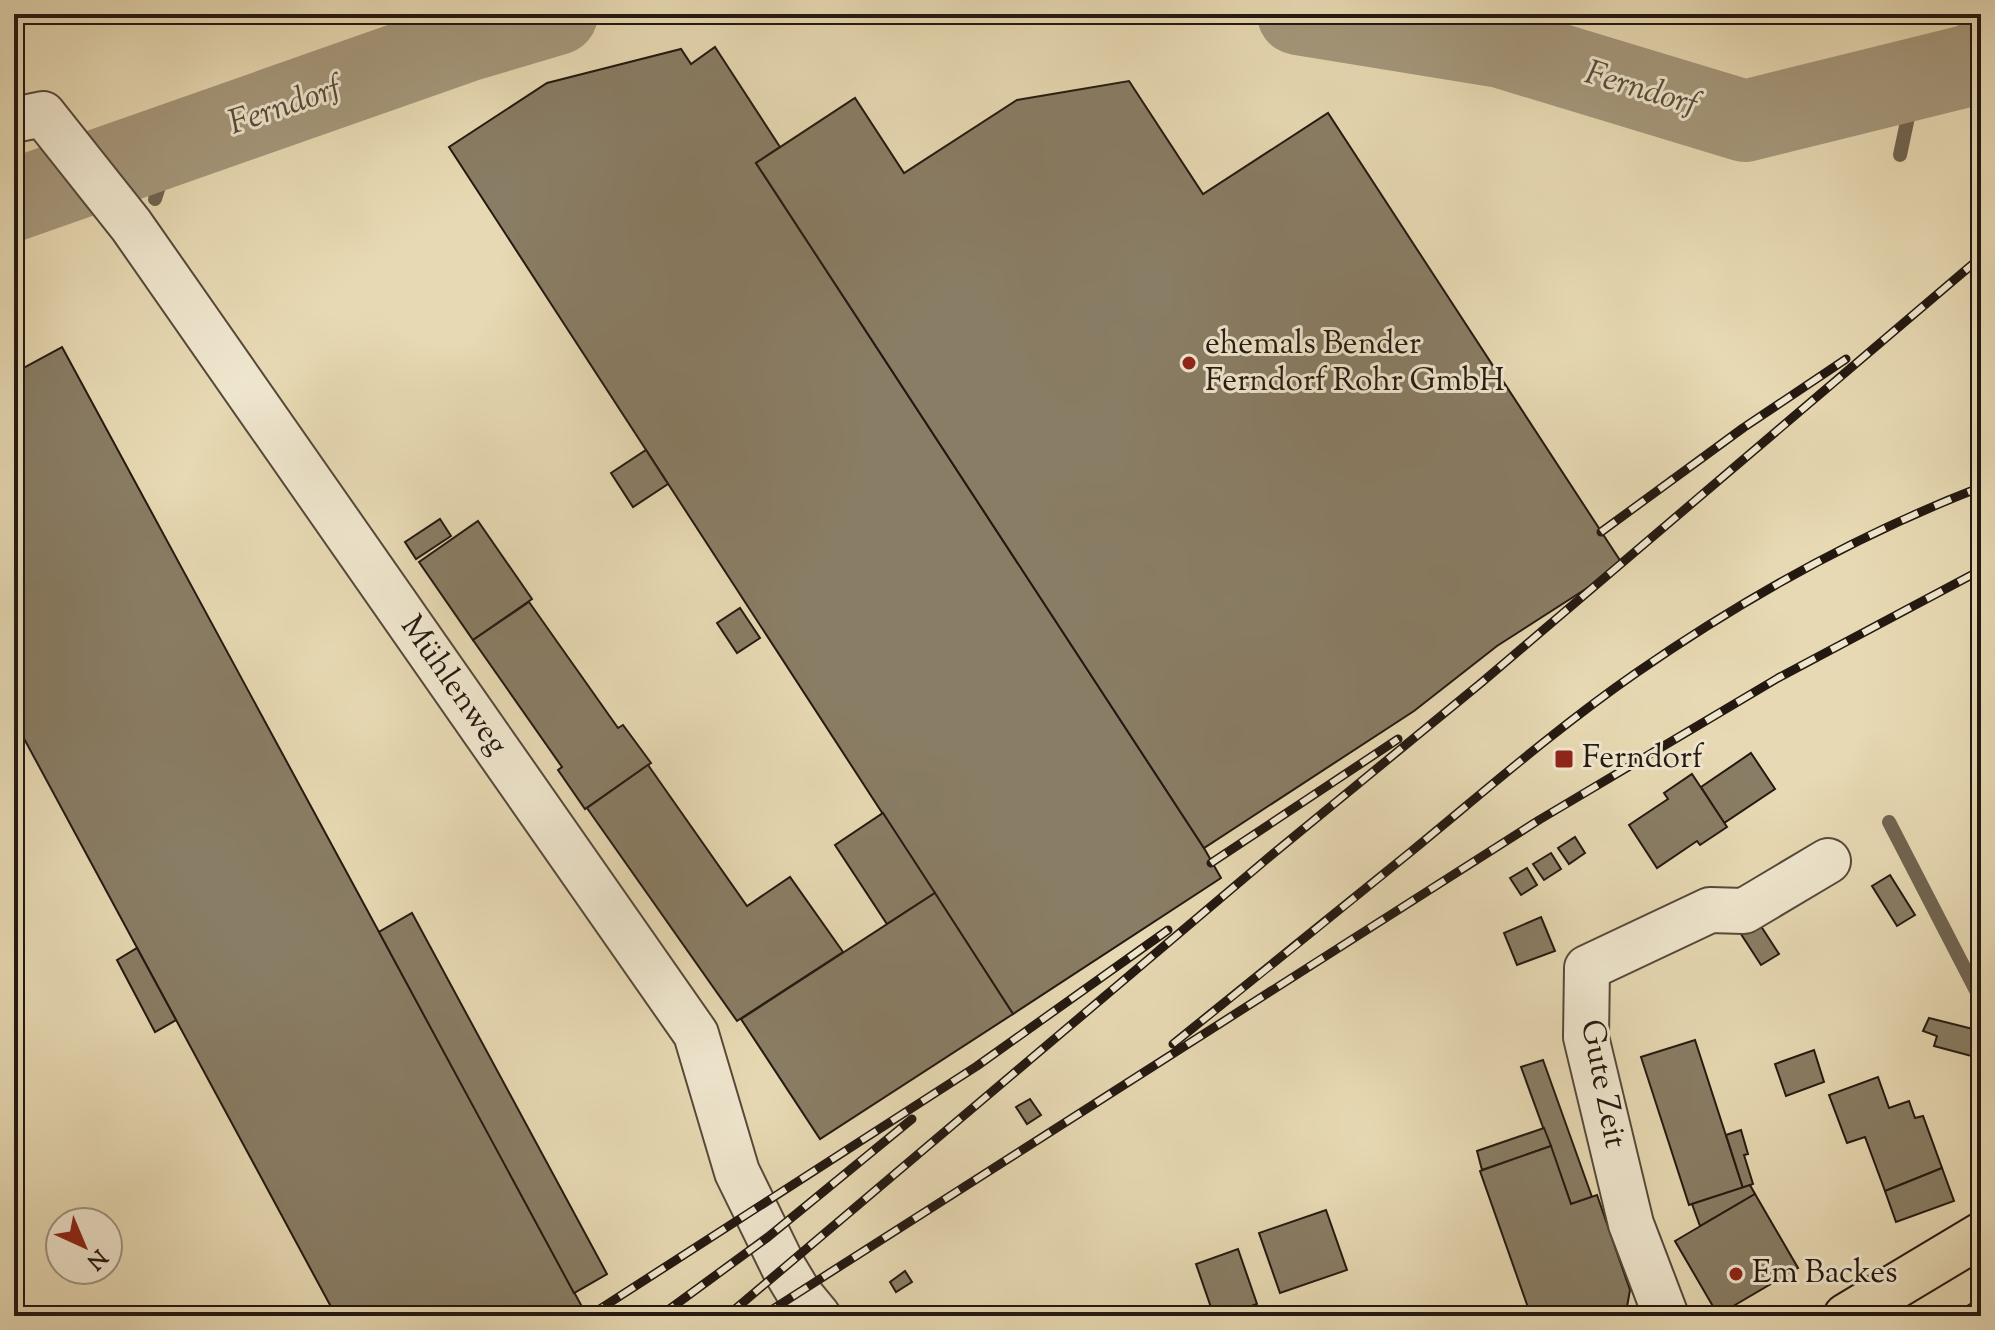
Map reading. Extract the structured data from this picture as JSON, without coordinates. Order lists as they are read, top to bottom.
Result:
{
  "streets": {
    "street": ["Mühlenweg", "Gute Zeit"]
  },
  "water": ["Ferndorf"],
  "places": {
    "other": ["ehemals Bender Ferndorf Rohr GmbH", "Em Backes"],
    "transit": ["Ferndorf"]
  },
  "north": "bottom right"
}
